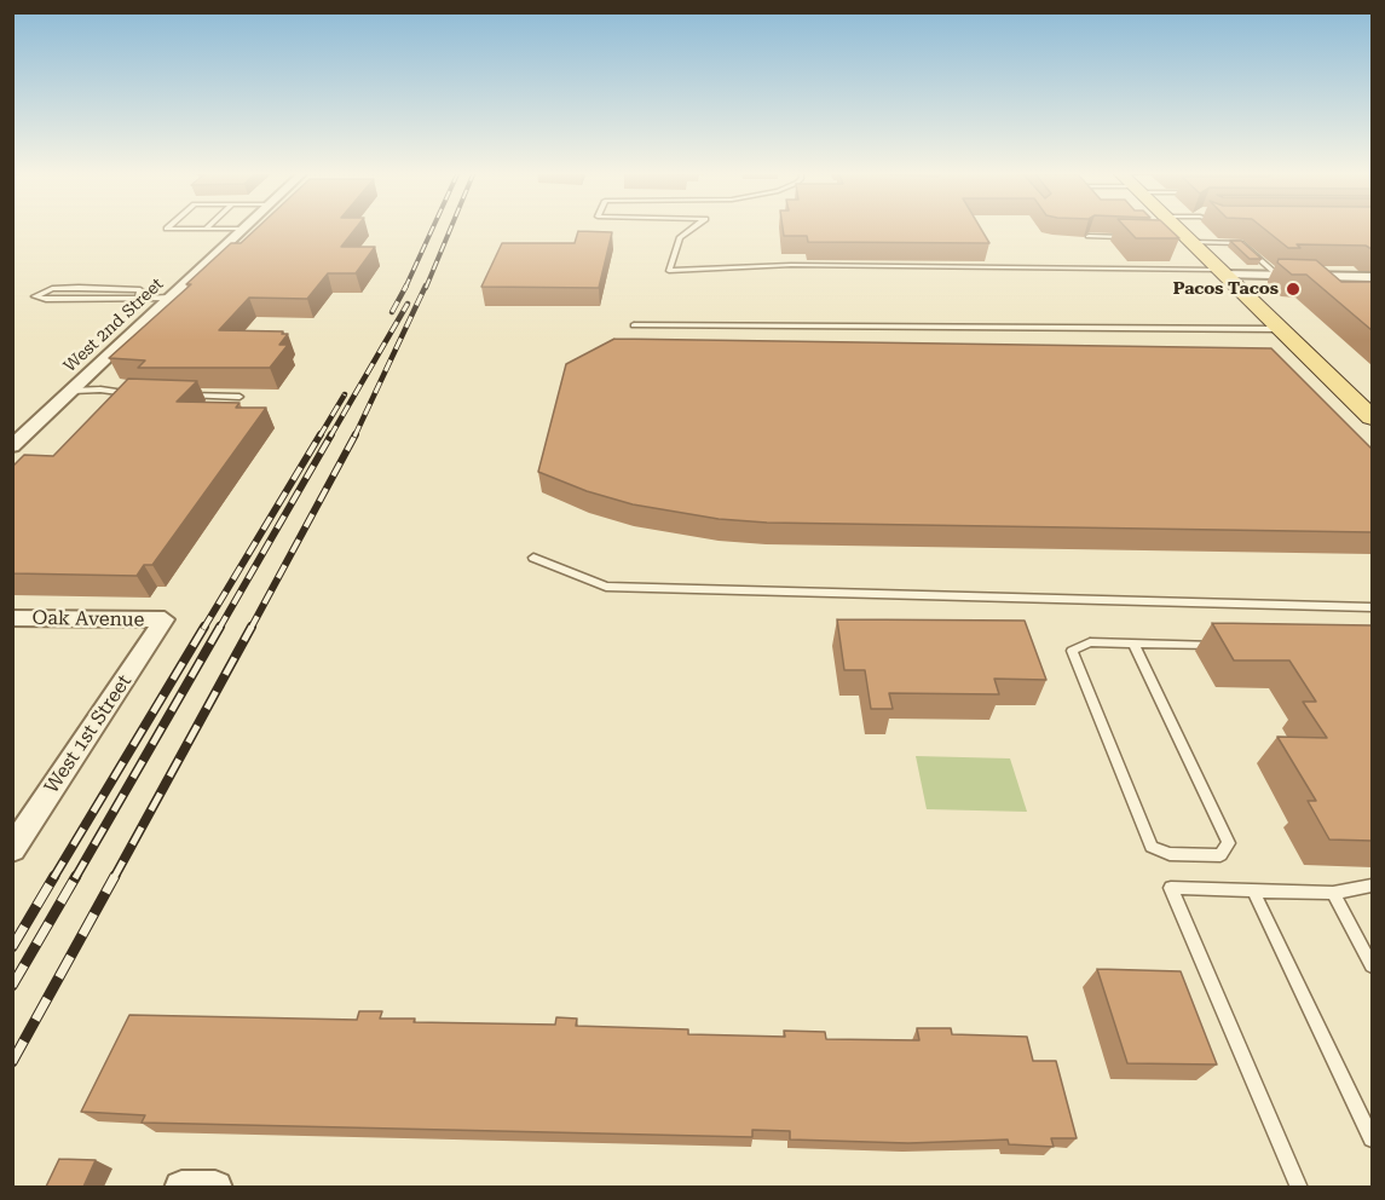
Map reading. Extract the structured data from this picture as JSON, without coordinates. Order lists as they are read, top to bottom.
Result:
{
  "streets": {
    "street": ["West 2nd Street", "Oak Avenue", "West 1st Street"]
  },
  "crossings": [
    ["Oak Avenue", "West 1st Street"]
  ],
  "places": ["Pacos Tacos"]
}
